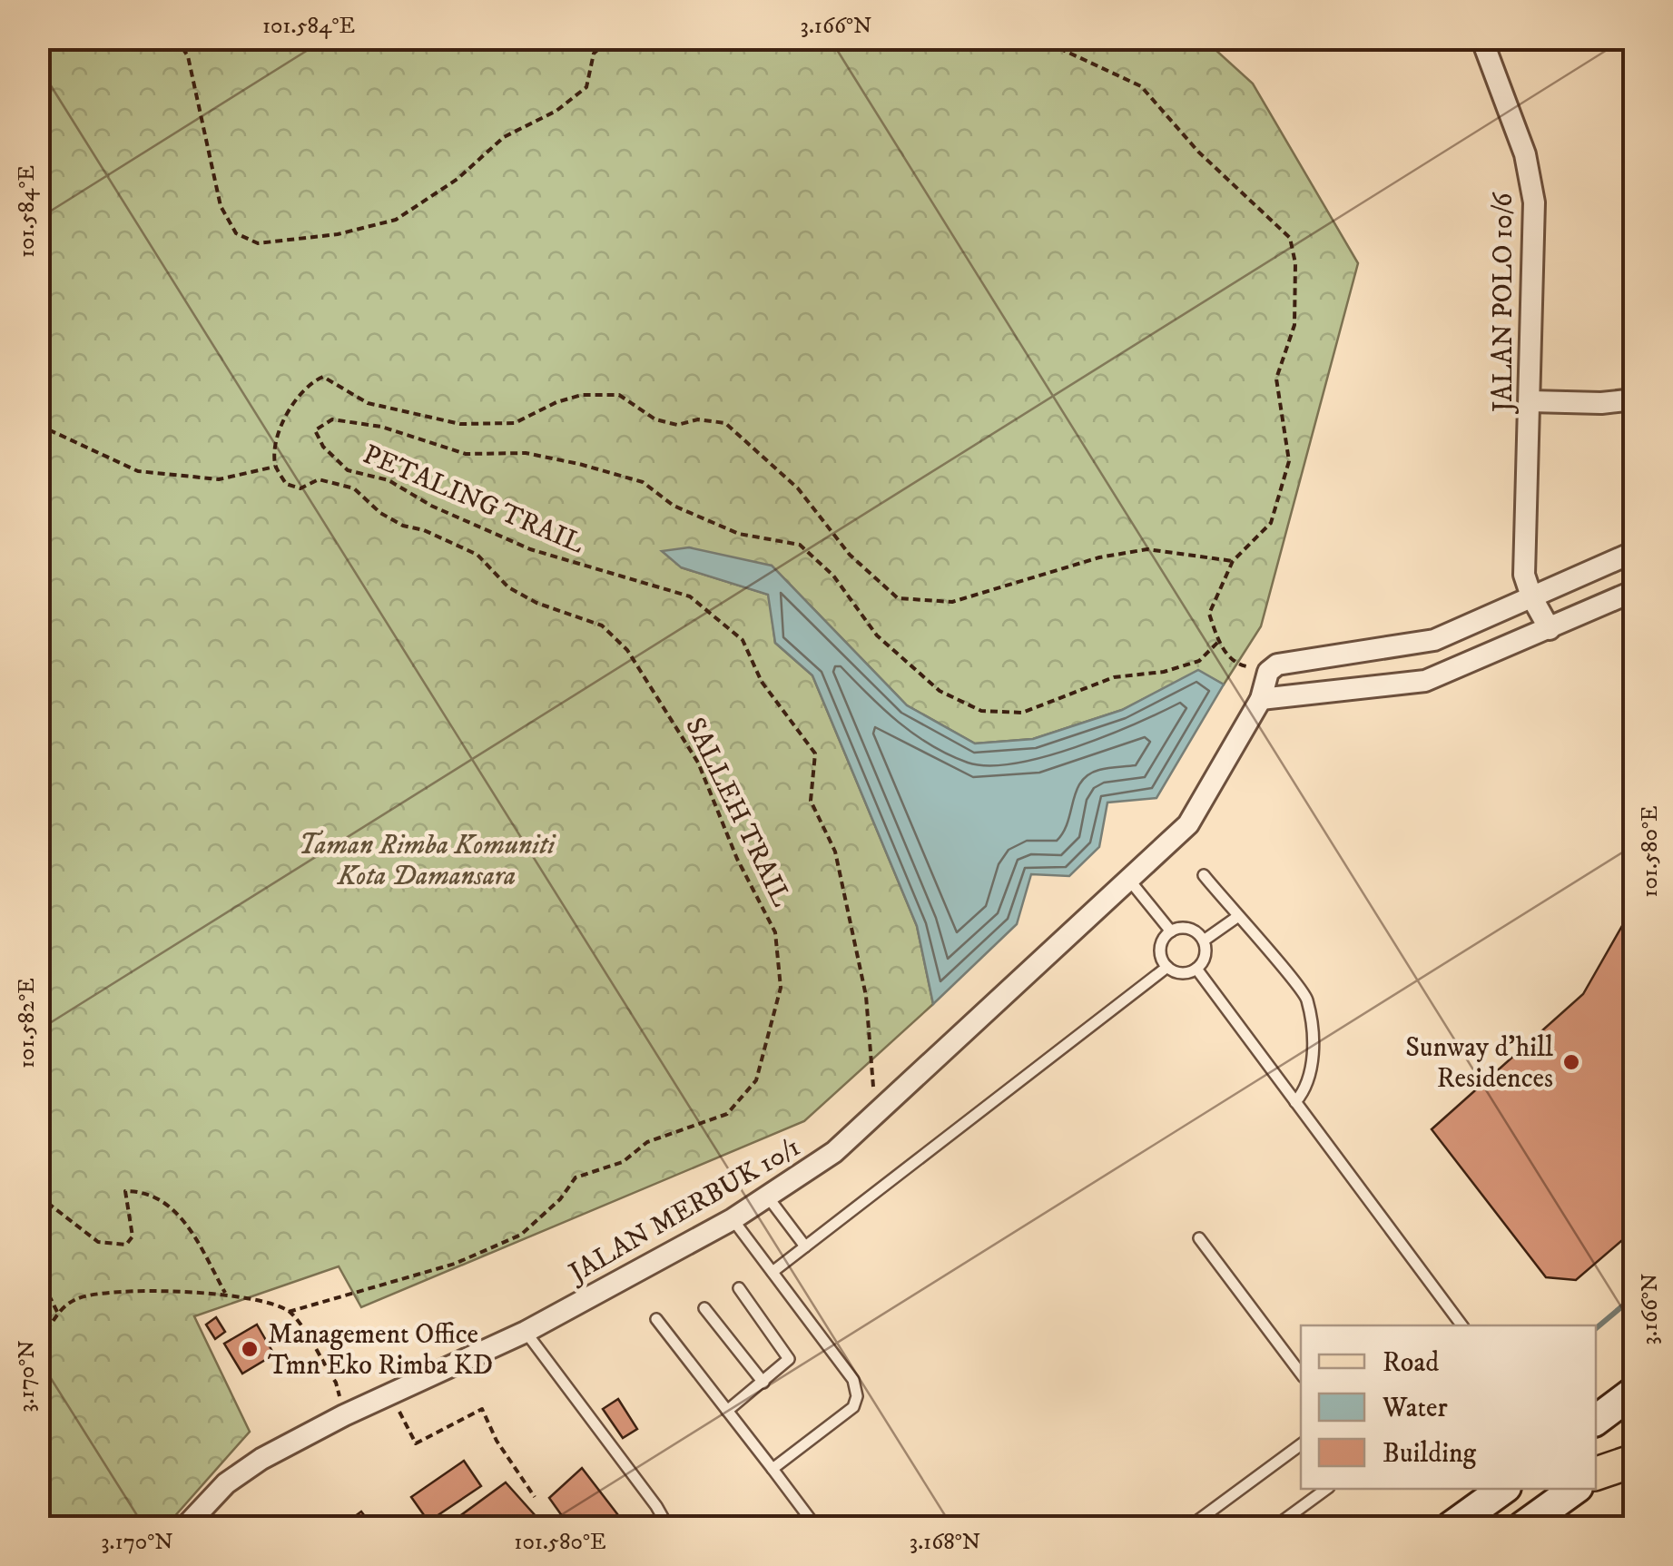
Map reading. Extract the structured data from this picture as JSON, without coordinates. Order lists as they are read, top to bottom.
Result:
{
  "streets": {
    "street": ["JALAN POLO 10/6", "JALAN MERBUK 10/1"],
    "path": ["PETALING TRAIL", "SALLEH TRAIL"]
  },
  "crossings": [
    ["PETALING TRAIL", "JALAN MERBUK 10/1"]
  ],
  "parks": ["Taman Rimba Komuniti Kota Damansara"],
  "places": ["Sunway d'hill Residences", "Management Office Tmn Eko Rimba KD"],
  "legend": ["Road", "Water", "Building"],
  "coordinates": [
    "101.584°E",
    "3.166°N",
    "101.580°E",
    "101.582°E",
    "3.170°N",
    "3.168°N"
  ]
}
